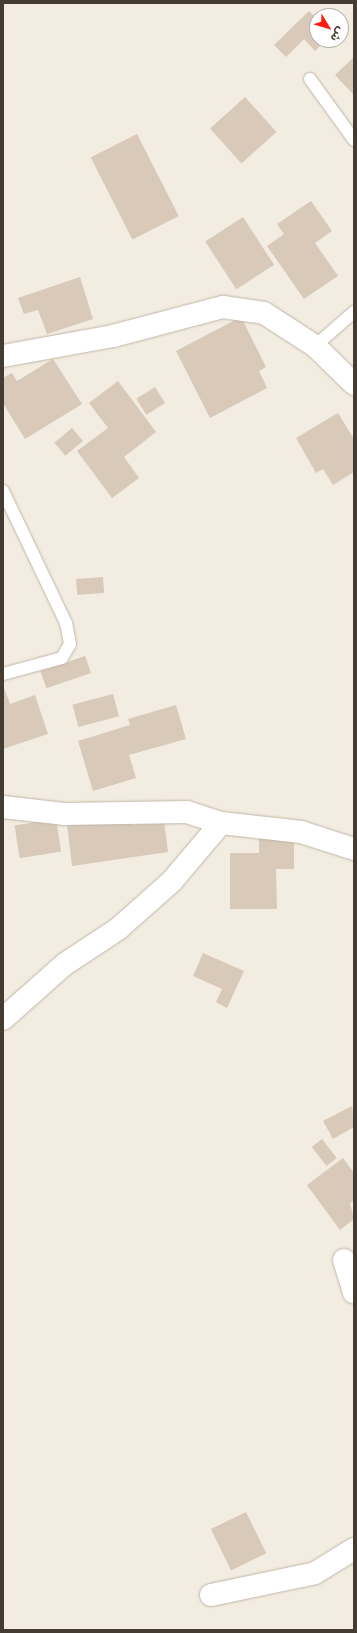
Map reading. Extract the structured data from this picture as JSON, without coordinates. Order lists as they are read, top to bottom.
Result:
{
  "north": "bottom right"
}
